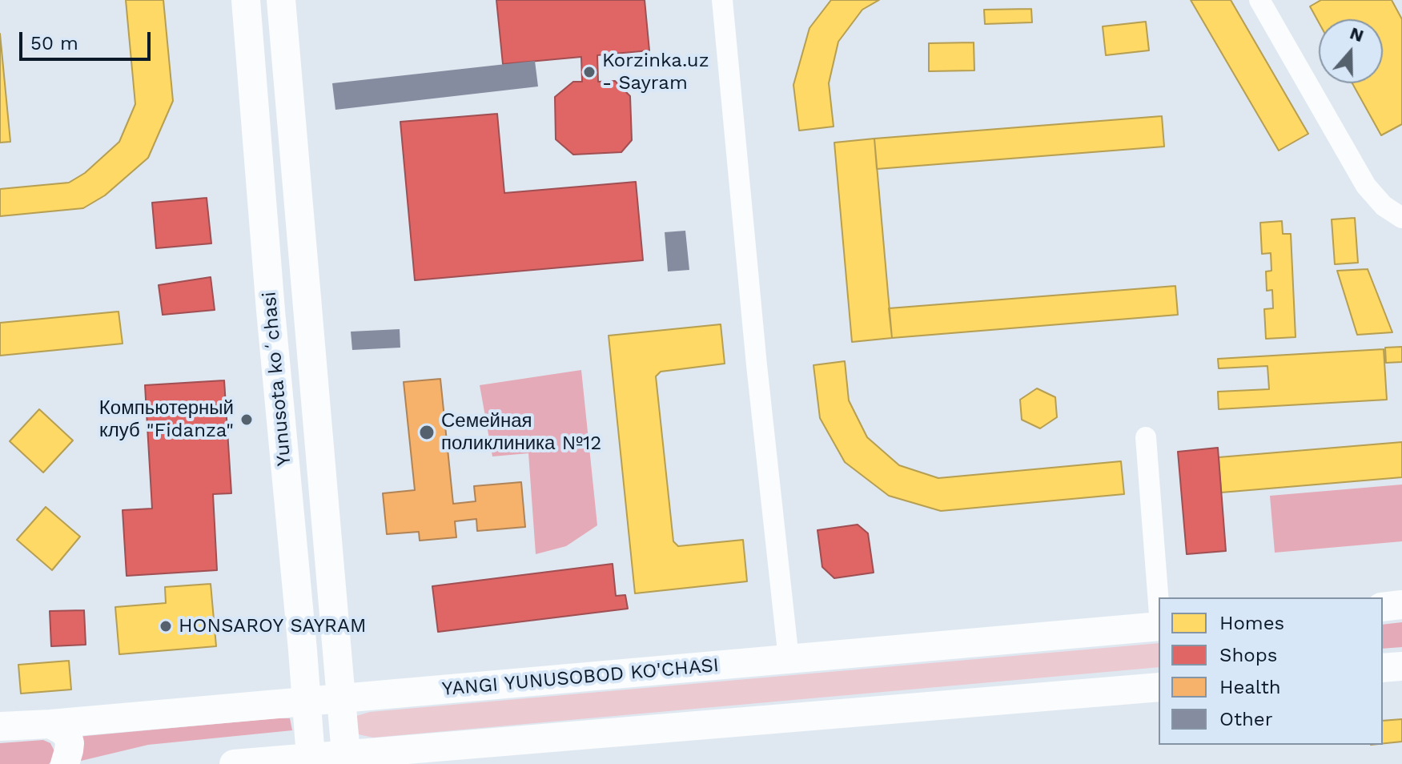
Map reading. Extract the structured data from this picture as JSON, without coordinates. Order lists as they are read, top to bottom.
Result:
{
  "streets": {
    "main road": ["Yunusota koʻchasi", "YANGI YUNUSOBOD KO'CHASI"]
  },
  "crossings": [
    ["Yunusota koʻchasi", "YANGI YUNUSOBOD KO'CHASI"]
  ],
  "places": [
    "Korzinka.uz - Sayram",
    "Компьютерный клуб \"Fidanza\"",
    "Семейная поликлиника №12",
    "HONSAROY SAYRAM"
  ],
  "legend": [
    "Homes",
    "Shops",
    "Health",
    "Other"
  ],
  "scale_bar": "50 m",
  "north": "top"
}
